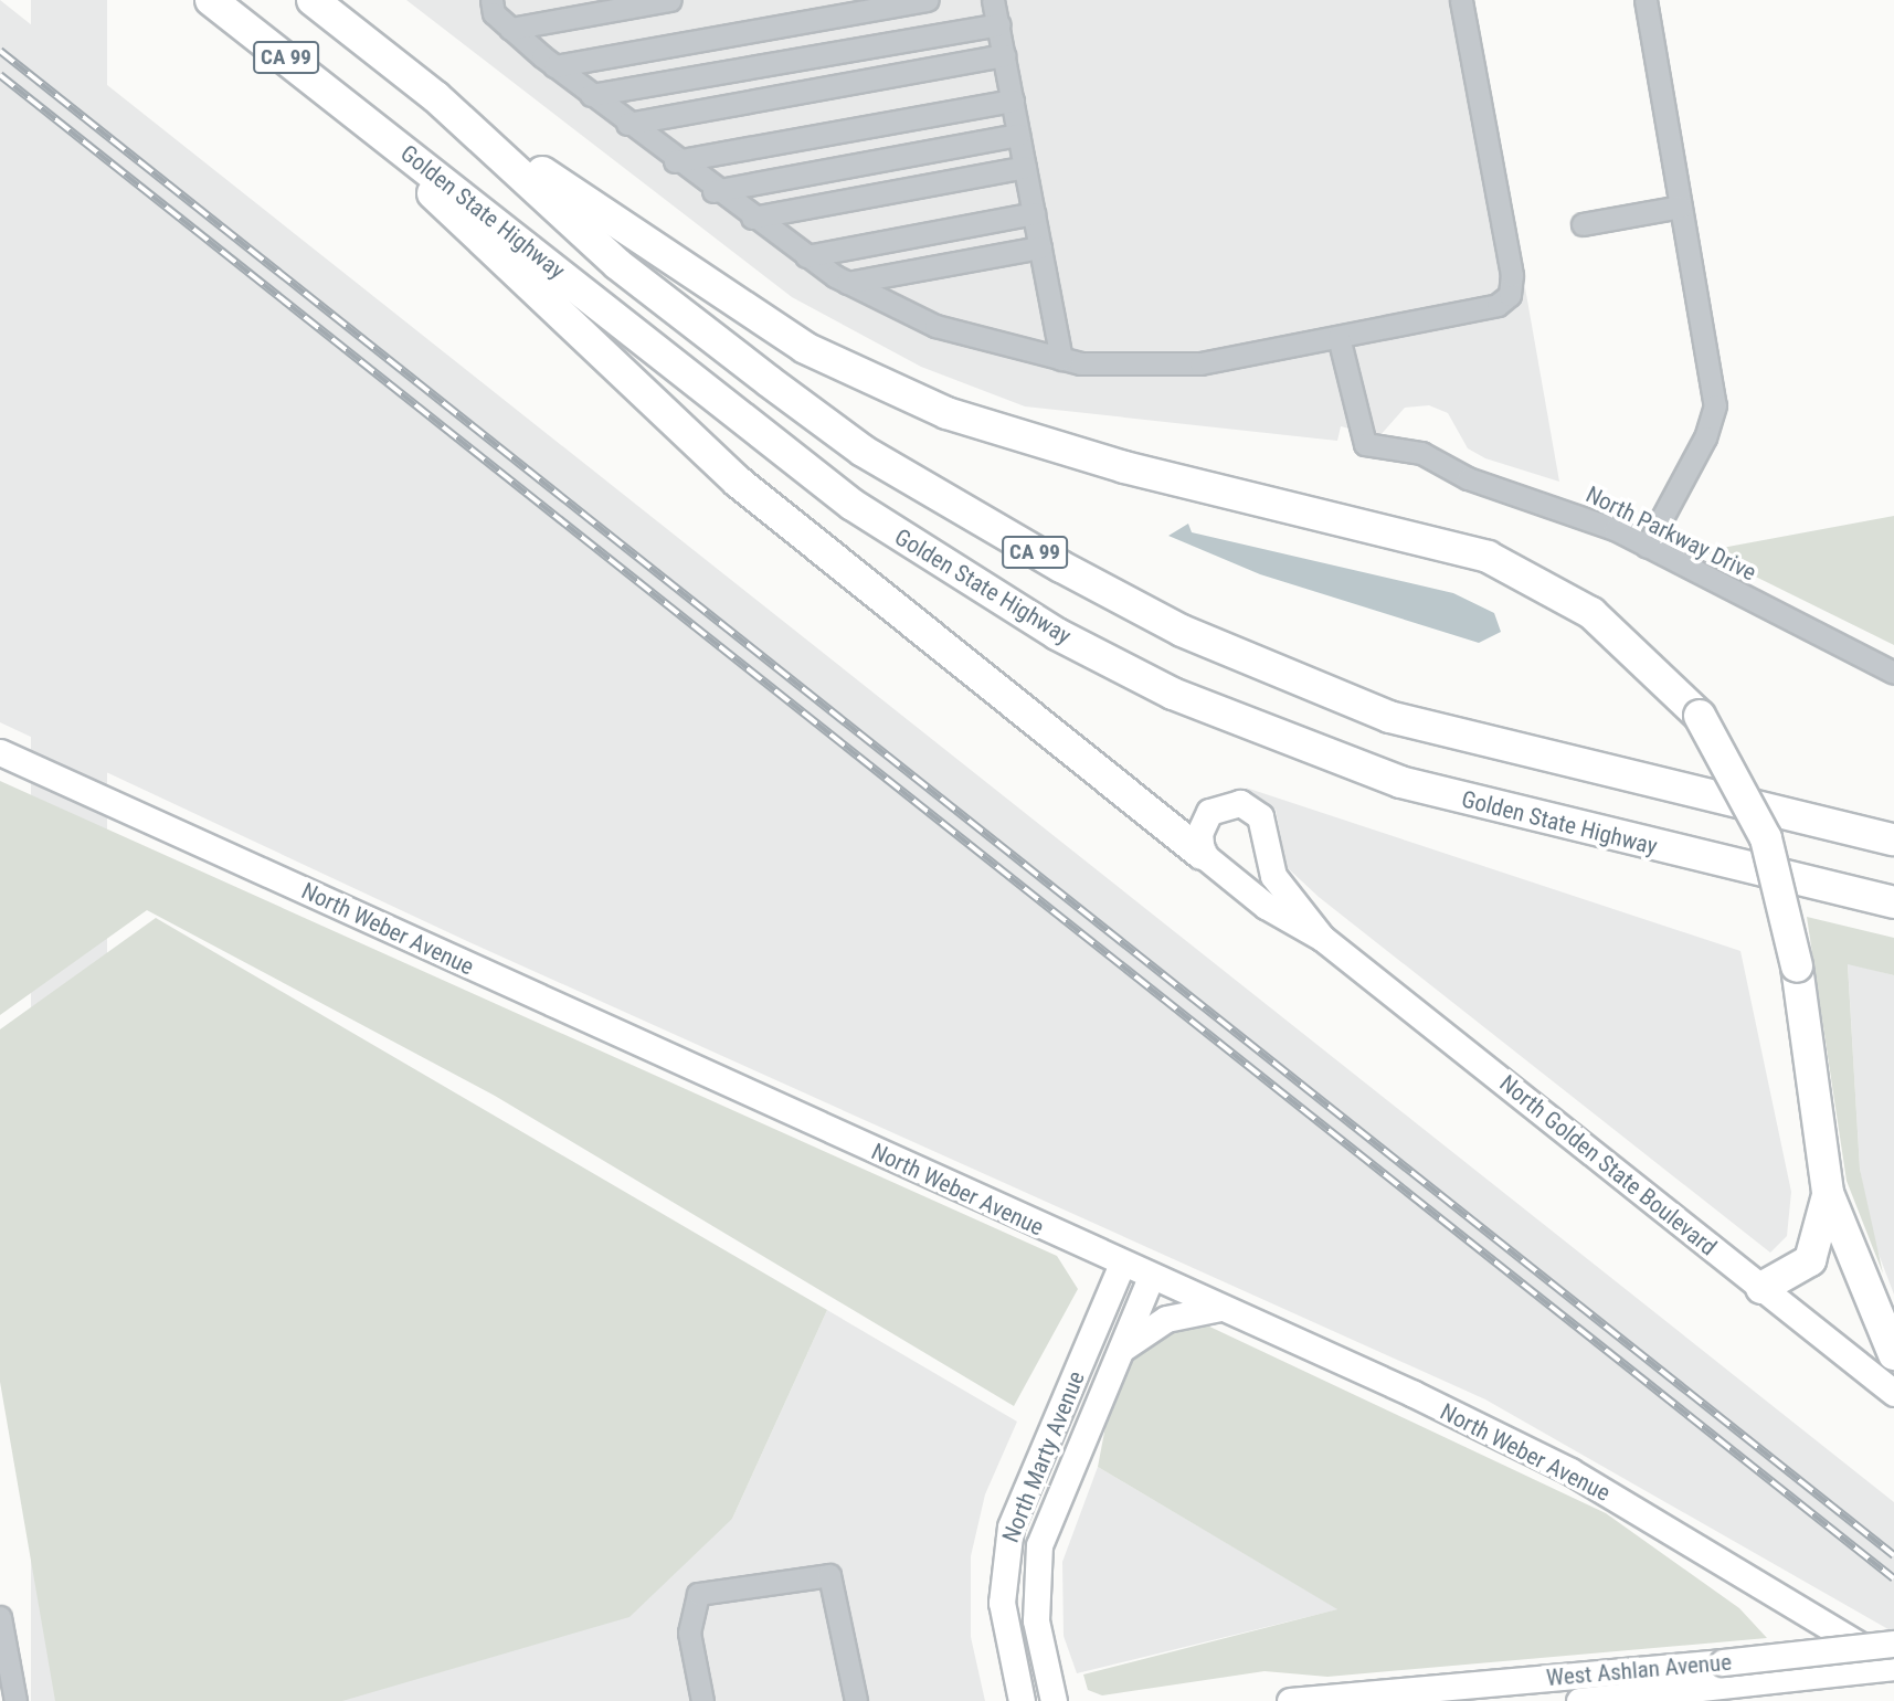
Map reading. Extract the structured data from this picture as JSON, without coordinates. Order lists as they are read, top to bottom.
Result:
{
  "streets": {
    "highway": ["CA 99", "Golden State Highway"],
    "main road": [
      "North Weber Avenue",
      "North Golden State Boulevard",
      "North Marty Avenue",
      "West Ashlan Avenue"
    ],
    "street": ["North Parkway Drive"]
  },
  "crossings": [
    ["North Weber Avenue", "North Marty Avenue"],
    ["North Weber Avenue", "West Ashlan Avenue"]
  ]
}
